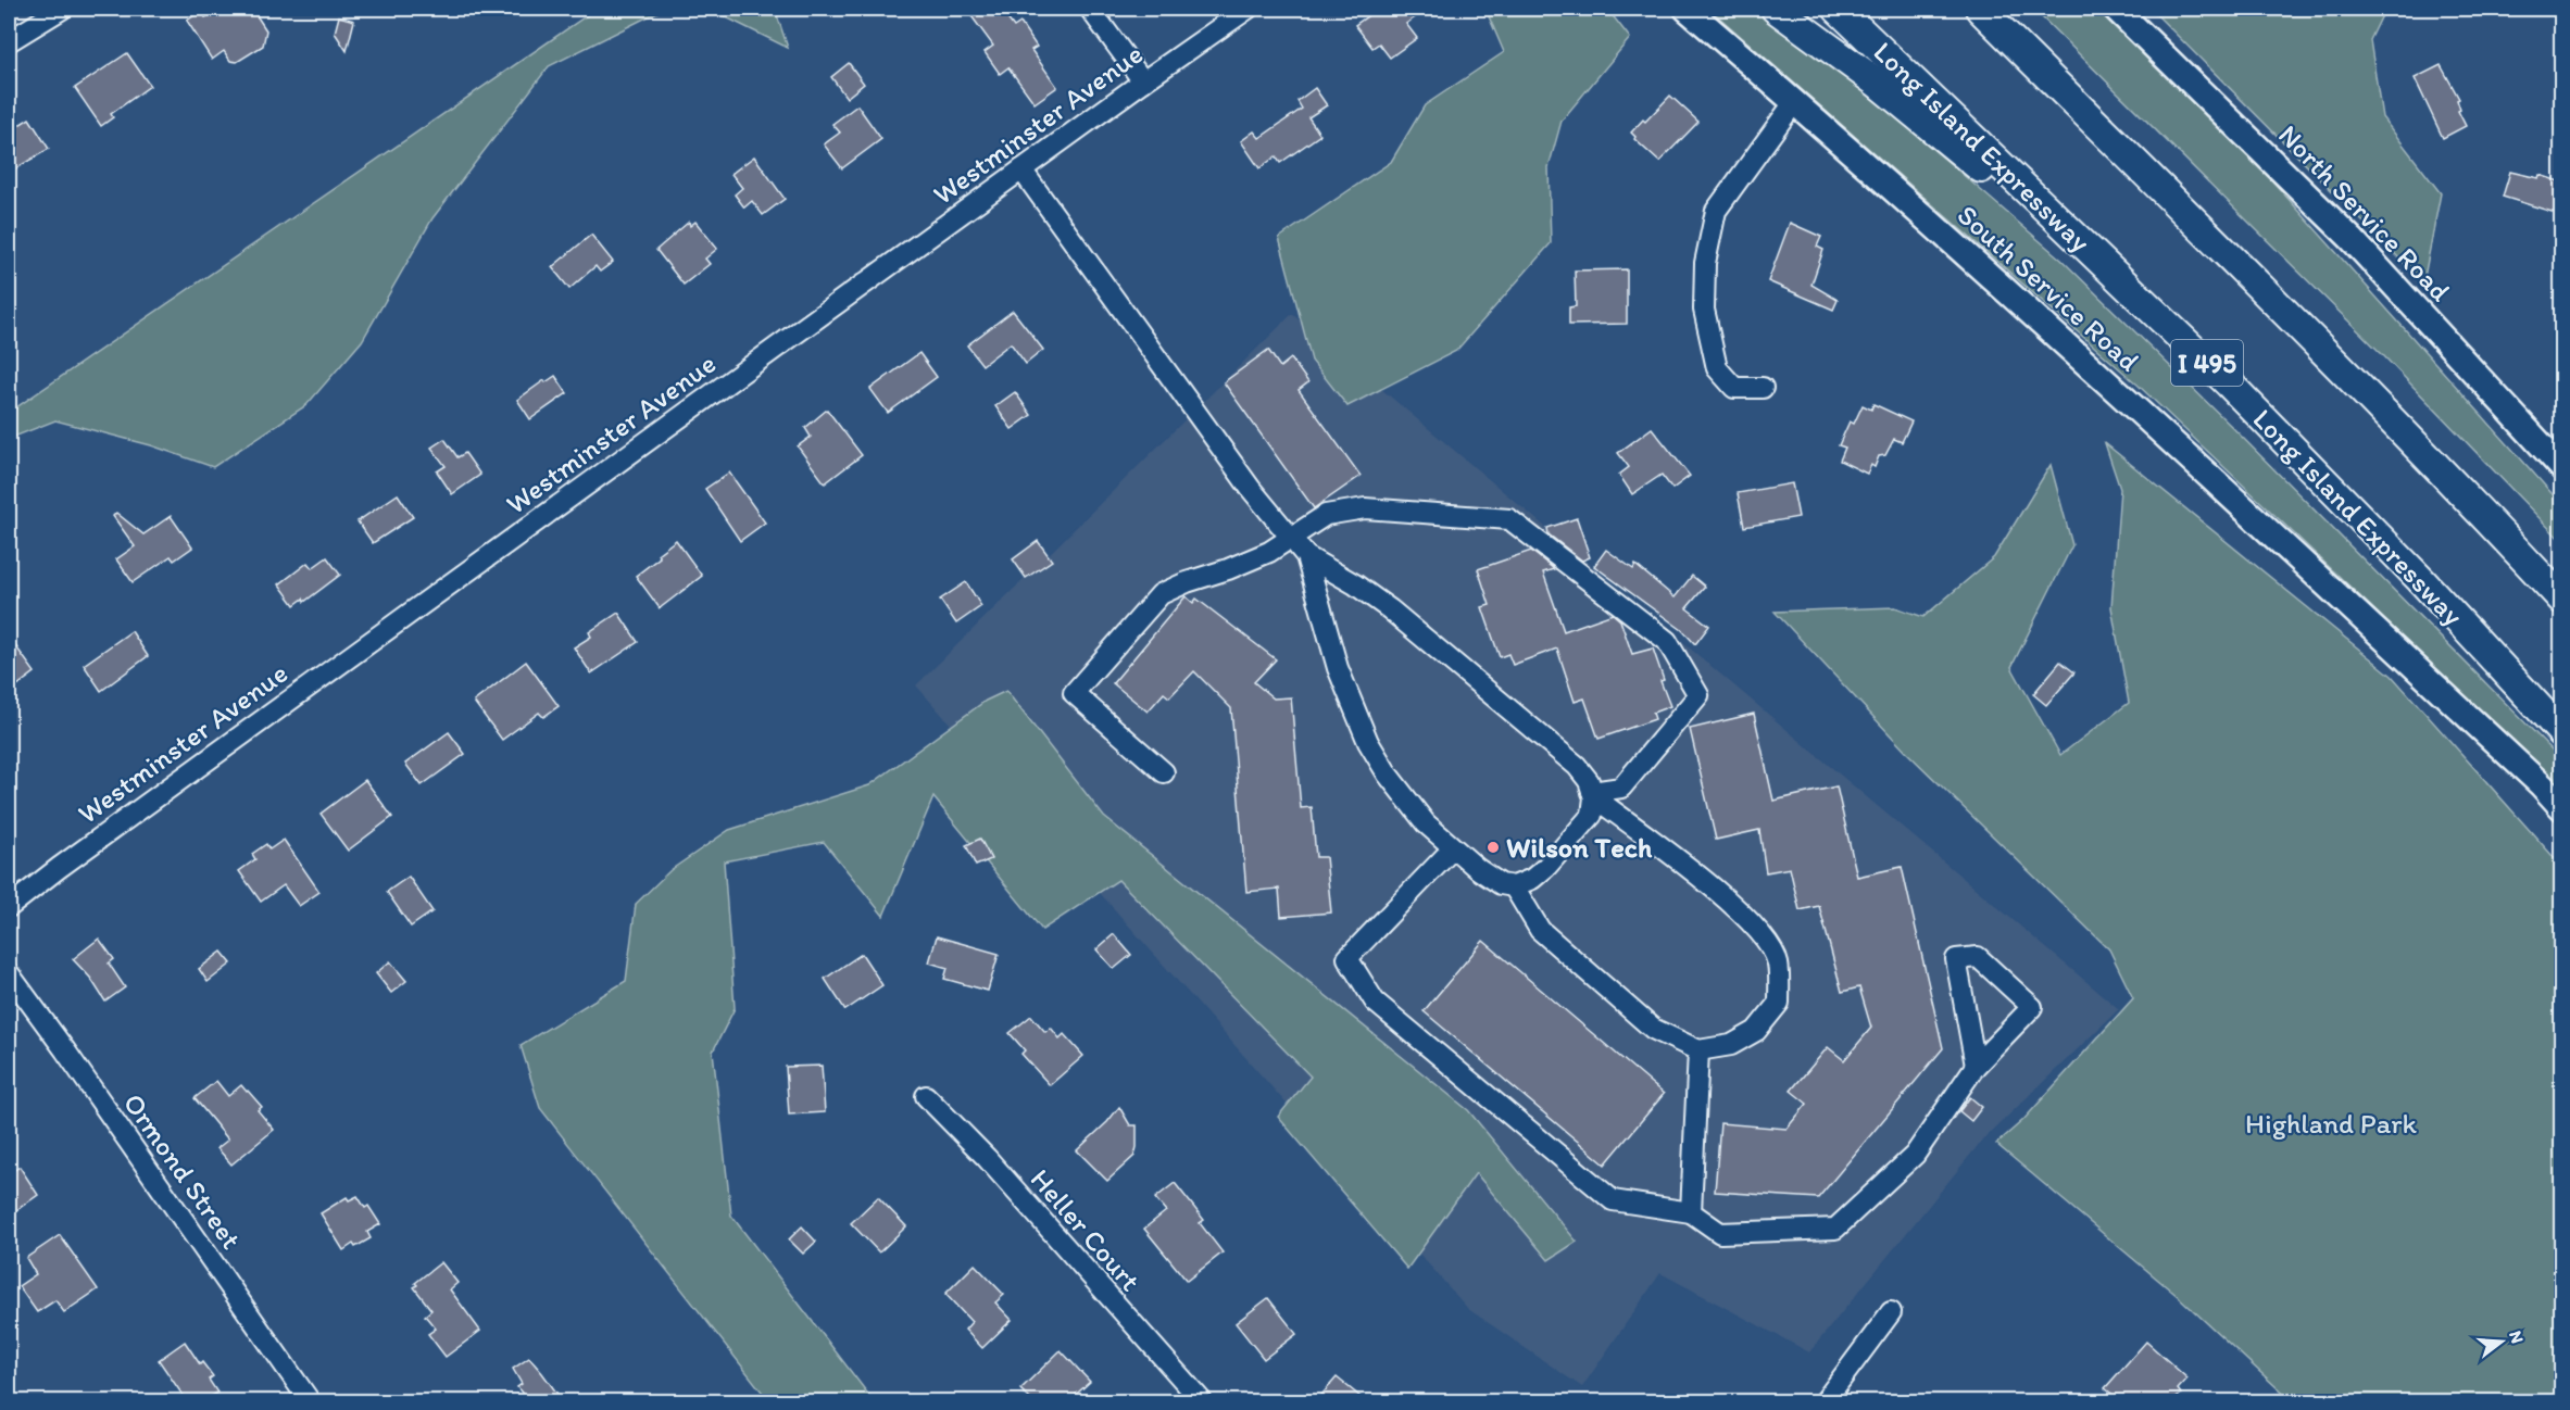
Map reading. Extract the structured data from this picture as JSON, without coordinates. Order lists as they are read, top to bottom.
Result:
{
  "streets": {
    "highway": ["Long Island Expressway", "I 495"],
    "main road": ["North Service Road", "South Service Road"],
    "street": ["Westminster Avenue", "Ormond Street", "Heller Court"]
  },
  "parks": ["Highland Park"],
  "places": ["Wilson Tech"],
  "north": "right"
}
